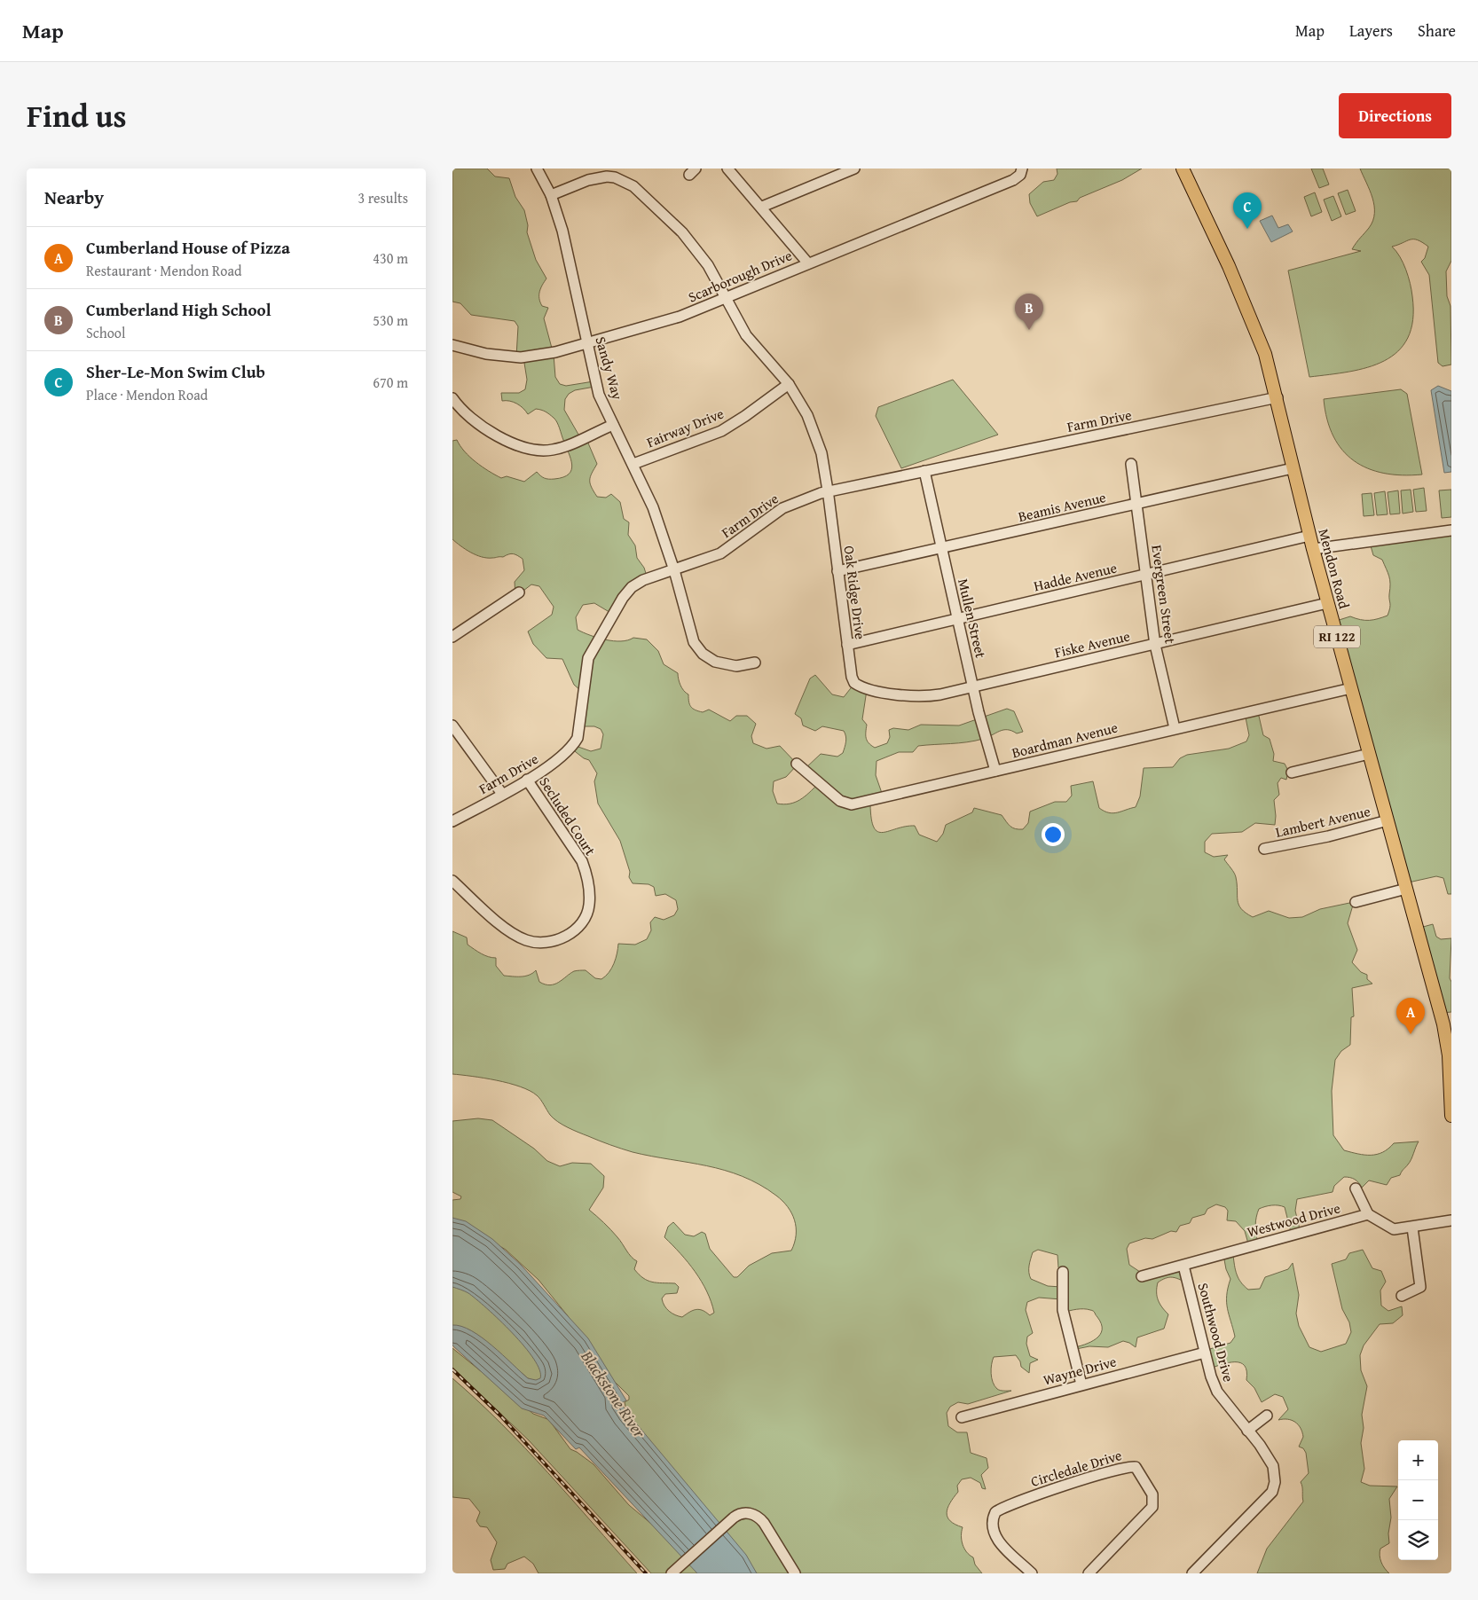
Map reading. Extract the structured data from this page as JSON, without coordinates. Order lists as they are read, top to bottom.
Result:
{
  "streets": {
    "main road": ["Mendon Road", "RI 122"],
    "street": [
      "Scarborough Drive",
      "Sandy Way",
      "Farm Drive",
      "Fairway Drive",
      "Beamis Avenue",
      "Hadde Avenue",
      "Oak Ridge Drive",
      "Evergreen Street",
      "Mullen Street",
      "Fiske Avenue",
      "Boardman Avenue",
      "Secluded Court",
      "Lambert Avenue",
      "Westwood Drive",
      "Southwood Drive",
      "Wayne Drive",
      "Circledale Drive"
    ]
  },
  "crossings": [
    ["Scarborough Drive", "Sandy Way"],
    ["Scarborough Drive", "Oak Ridge Drive"],
    ["Sandy Way", "Farm Drive"],
    ["Sandy Way", "Fairway Drive"],
    ["Sandy Way", "Oak Ridge Drive"],
    ["Farm Drive", "Mendon Road"],
    ["Farm Drive", "Oak Ridge Drive"],
    ["Farm Drive", "Mullen Street"],
    ["Farm Drive", "Secluded Court"],
    ["Fairway Drive", "Oak Ridge Drive"],
    ["Beamis Avenue", "Mendon Road"],
    ["Beamis Avenue", "Oak Ridge Drive"],
    ["Beamis Avenue", "Evergreen Street"],
    ["Beamis Avenue", "Mullen Street"],
    ["Mendon Road", "Hadde Avenue"],
    ["Mendon Road", "Fiske Avenue"],
    ["Mendon Road", "Boardman Avenue"],
    ["Mendon Road", "Lambert Avenue"],
    ["Hadde Avenue", "Oak Ridge Drive"],
    ["Hadde Avenue", "Evergreen Street"],
    ["Hadde Avenue", "Mullen Street"],
    ["Oak Ridge Drive", "Fiske Avenue"],
    ["Evergreen Street", "Fiske Avenue"],
    ["Evergreen Street", "Boardman Avenue"],
    ["Mullen Street", "Fiske Avenue"],
    ["Mullen Street", "Boardman Avenue"],
    ["Westwood Drive", "Southwood Drive"],
    ["Southwood Drive", "Wayne Drive"]
  ],
  "water": ["Blackstone River"],
  "page": {
    "header": "Map",
    "nav": ["Map", "Layers", "Share"],
    "title": "Find us",
    "buttons": "Directions",
    "heading": ["Nearby", "3 results"],
    "pins": ["C", "B", "A"],
    "list": [
      {
        "mark": "A",
        "name": "Cumberland House of Pizza",
        "note": "Restaurant · Mendon Road",
        "value": "430 m"
      },
      {
        "mark": "B",
        "name": "Cumberland High School",
        "note": "School",
        "value": "530 m"
      },
      {
        "mark": "C",
        "name": "Sher-Le-Mon Swim Club",
        "note": "Place · Mendon Road",
        "value": "670 m"
      }
    ],
    "map_buttons": ["+", "−"]
  }
}
